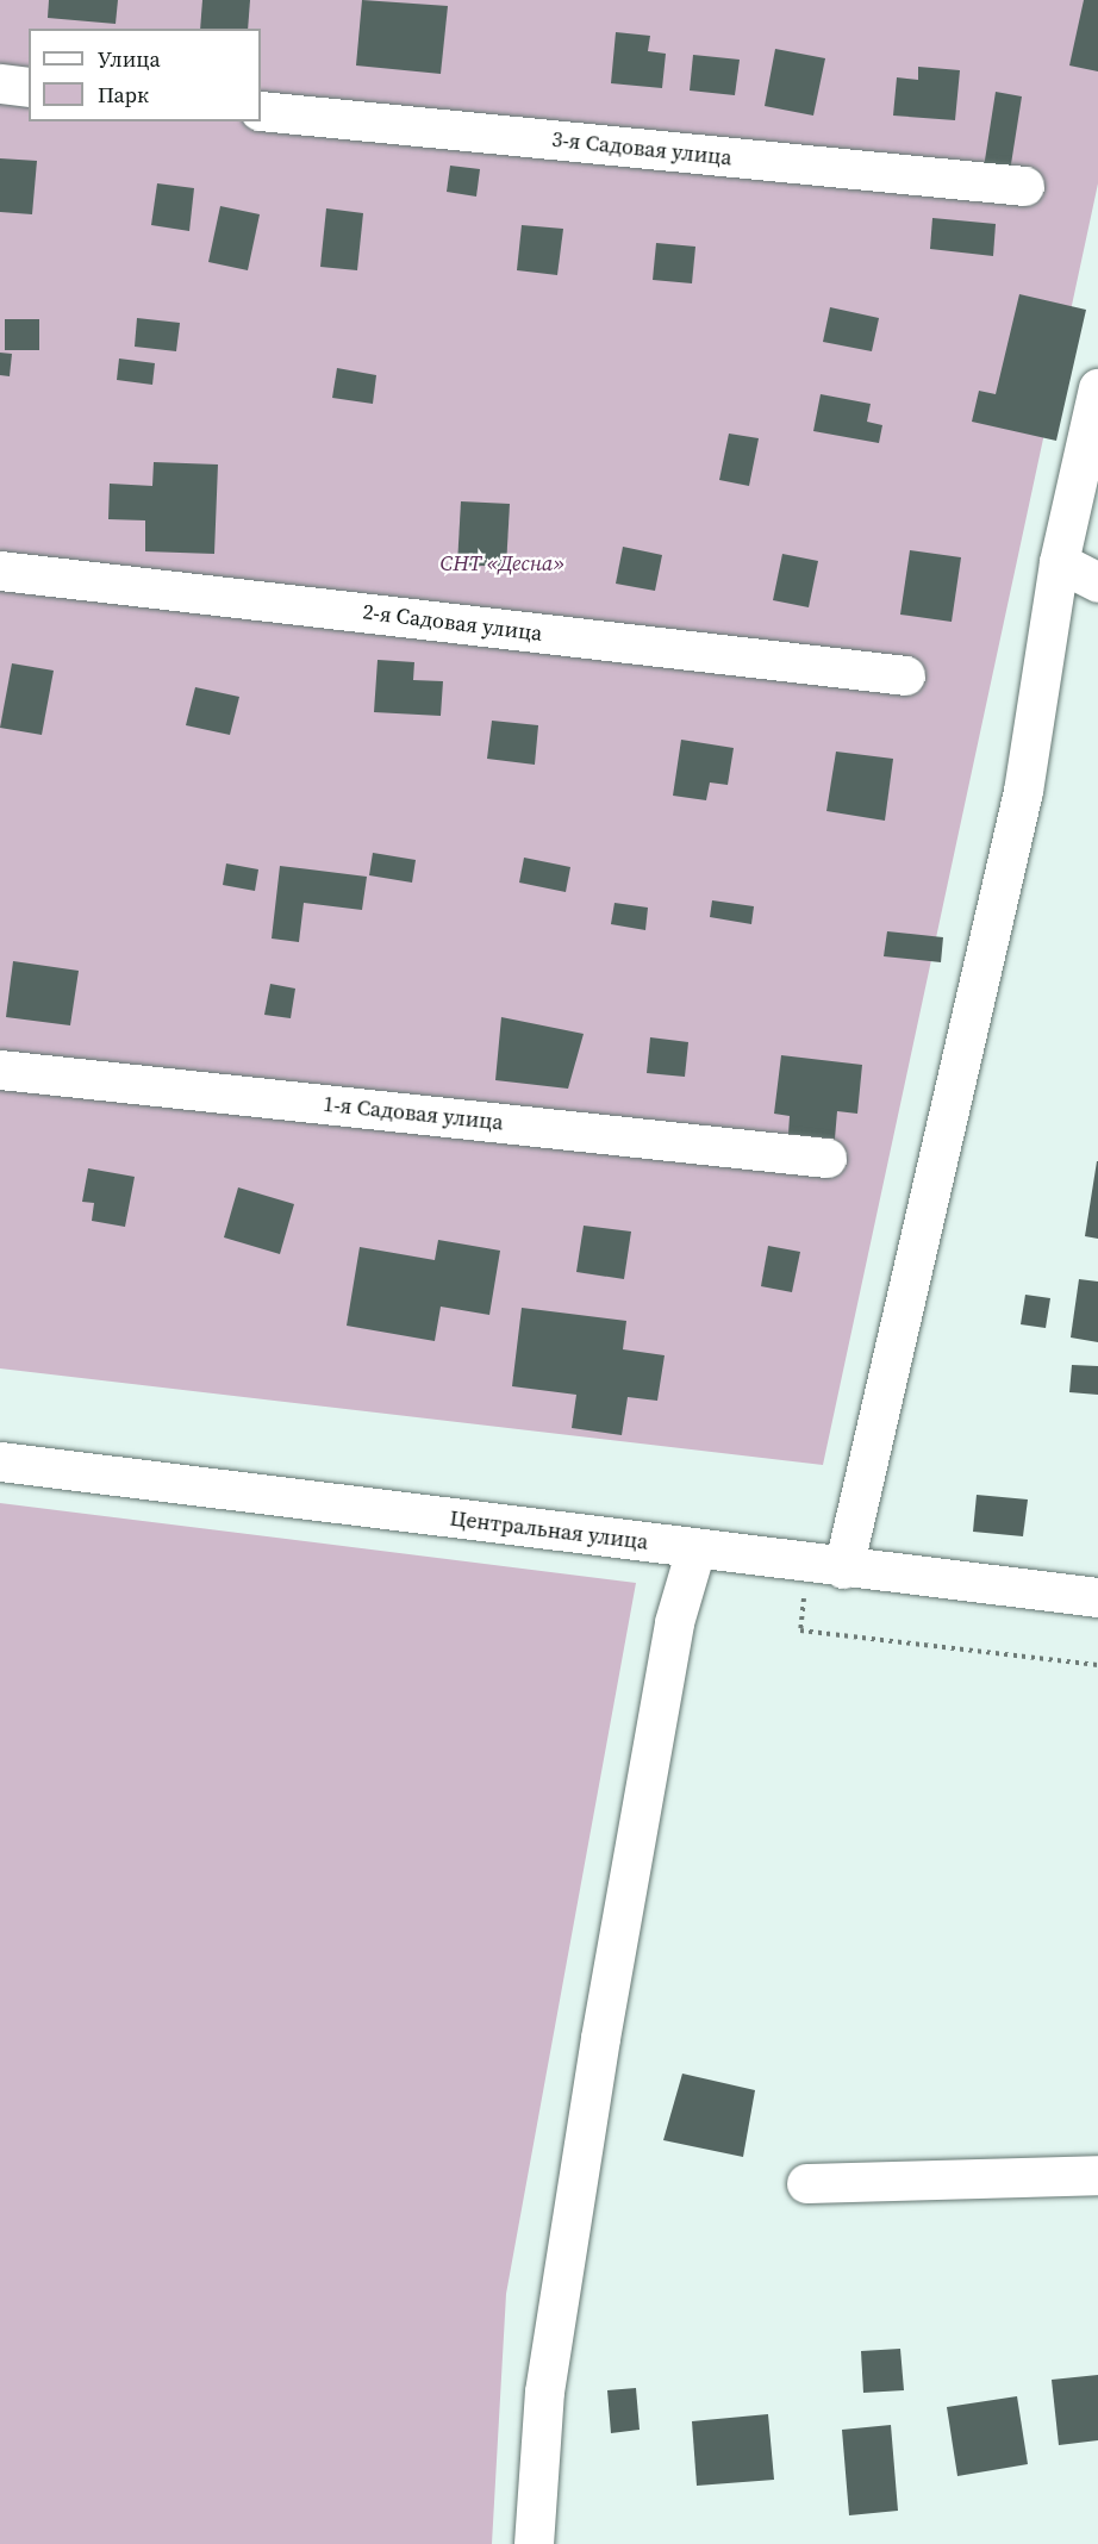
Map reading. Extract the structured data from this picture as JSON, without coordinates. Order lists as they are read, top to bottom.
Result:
{
  "streets": {
    "street": [
      "3-я Садовая улица",
      "2-я Садовая улица",
      "1-я Садовая улица",
      "Центральная улица"
    ]
  },
  "parks": ["СНТ «Десна»"],
  "legend": ["Улица", "Парк"]
}
